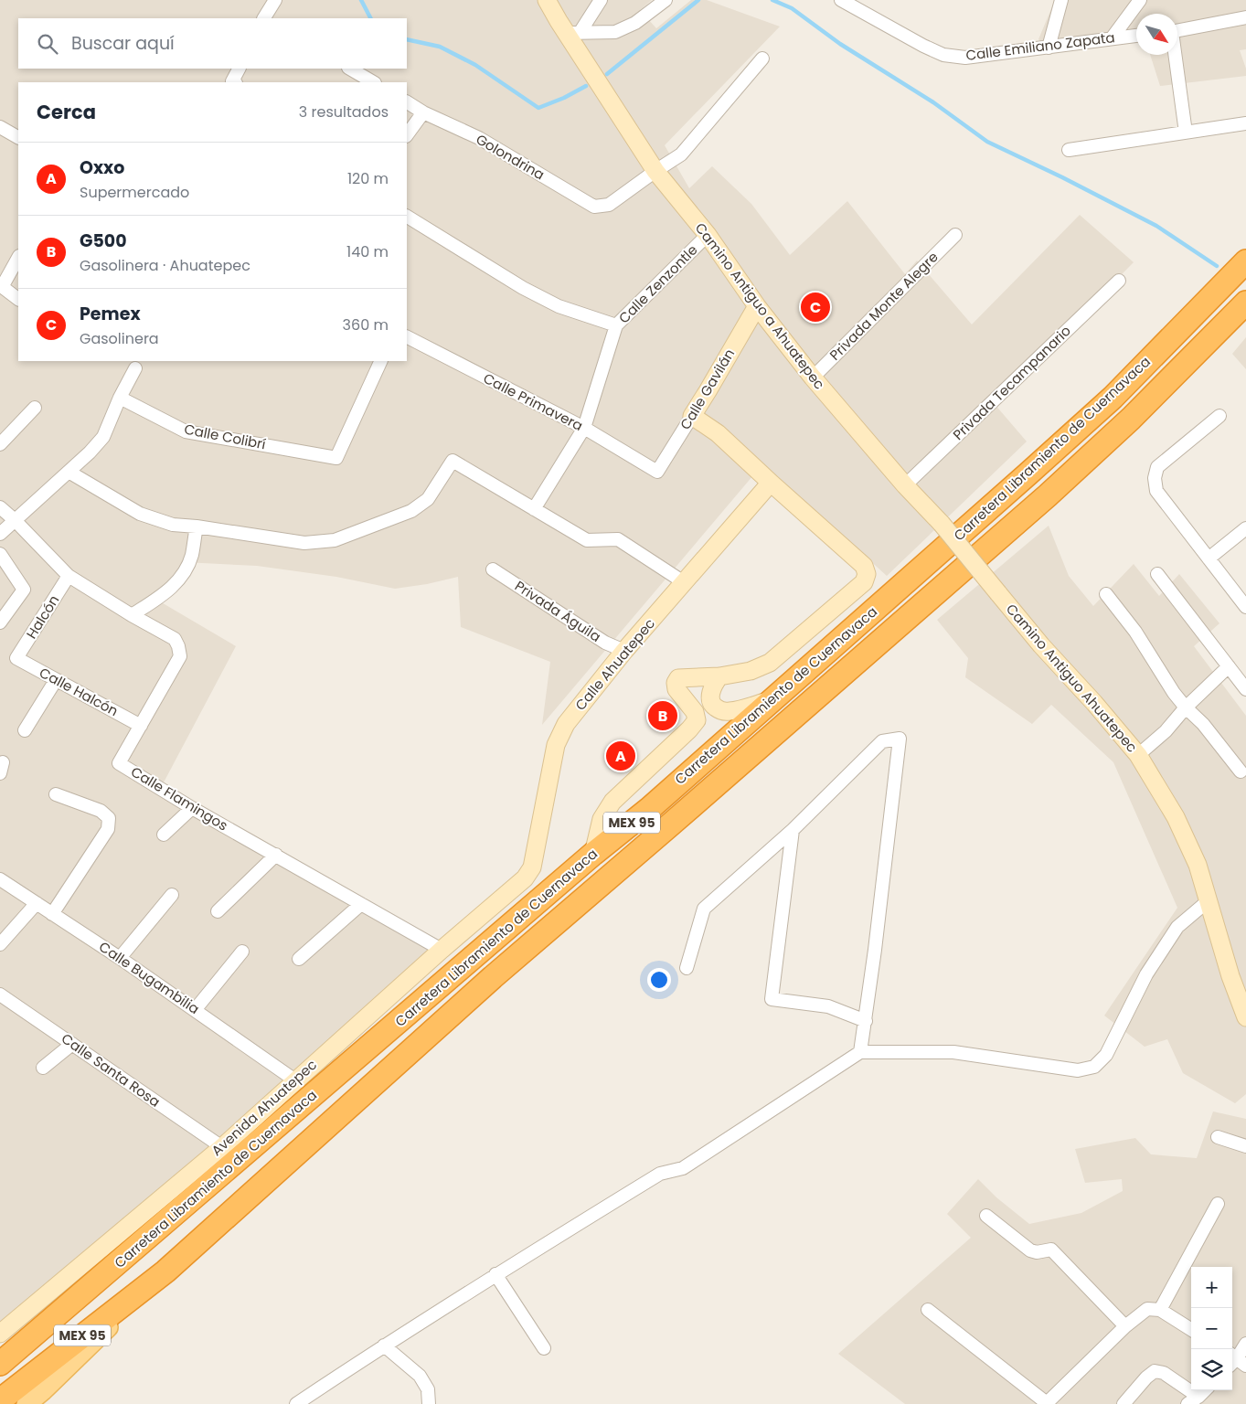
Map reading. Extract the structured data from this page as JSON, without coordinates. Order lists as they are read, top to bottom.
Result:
{
  "streets": {
    "highway": ["Carretera Libramiento de Cuernavaca", "MEX 95"],
    "street": [
      "Calle Emiliano Zapata",
      "Golondrina",
      "Calle Zenzontle",
      "Camino Antiguo a Ahuatepec",
      "Privada Monte Alegre",
      "Privada Tecampanario",
      "Calle Gavilán",
      "Calle Primavera",
      "Calle Colibrí",
      "Privada Águila",
      "Halcón",
      "Calle Ahuatepec",
      "Camino Antiguo Ahuatepec",
      "Calle Halcón",
      "Calle Flamingos",
      "Calle Bugambilia",
      "Calle Santa Rosa",
      "Avenida Ahuatepec"
    ]
  },
  "crossings": [
    ["Golondrina", "Camino Antiguo a Ahuatepec"],
    ["Calle Zenzontle", "Camino Antiguo a Ahuatepec"],
    ["Calle Zenzontle", "Calle Primavera"],
    ["Camino Antiguo a Ahuatepec", "Privada Monte Alegre"],
    ["Camino Antiguo a Ahuatepec", "Privada Tecampanario"],
    ["Camino Antiguo a Ahuatepec", "Calle Gavilán"],
    ["Camino Antiguo a Ahuatepec", "Camino Antiguo Ahuatepec"],
    ["Calle Gavilán", "Calle Primavera"],
    ["Carretera Libramiento de Cuernavaca", "MEX 95"],
    ["Privada Águila", "Calle Ahuatepec"],
    ["Halcón", "Calle Halcón"],
    ["Halcón", "Calle Flamingos"],
    ["Calle Ahuatepec", "Avenida Ahuatepec"],
    ["Calle Halcón", "Calle Flamingos"],
    ["Calle Flamingos", "Avenida Ahuatepec"],
    ["Calle Bugambilia", "Avenida Ahuatepec"],
    ["Calle Santa Rosa", "Avenida Ahuatepec"]
  ],
  "north": "bottom right",
  "page": {
    "search": "Buscar aquí",
    "heading": ["Cerca", "3 resultados"],
    "list": [
      {
        "mark": "A",
        "name": "Oxxo",
        "note": "Supermercado",
        "value": "120 m"
      },
      {
        "mark": "B",
        "name": "G500",
        "note": "Gasolinera · Ahuatepec",
        "value": "140 m"
      },
      {
        "mark": "C",
        "name": "Pemex",
        "note": "Gasolinera",
        "value": "360 m"
      }
    ],
    "pins": ["C", "B", "A"],
    "map_buttons": ["+", "−"]
  }
}
